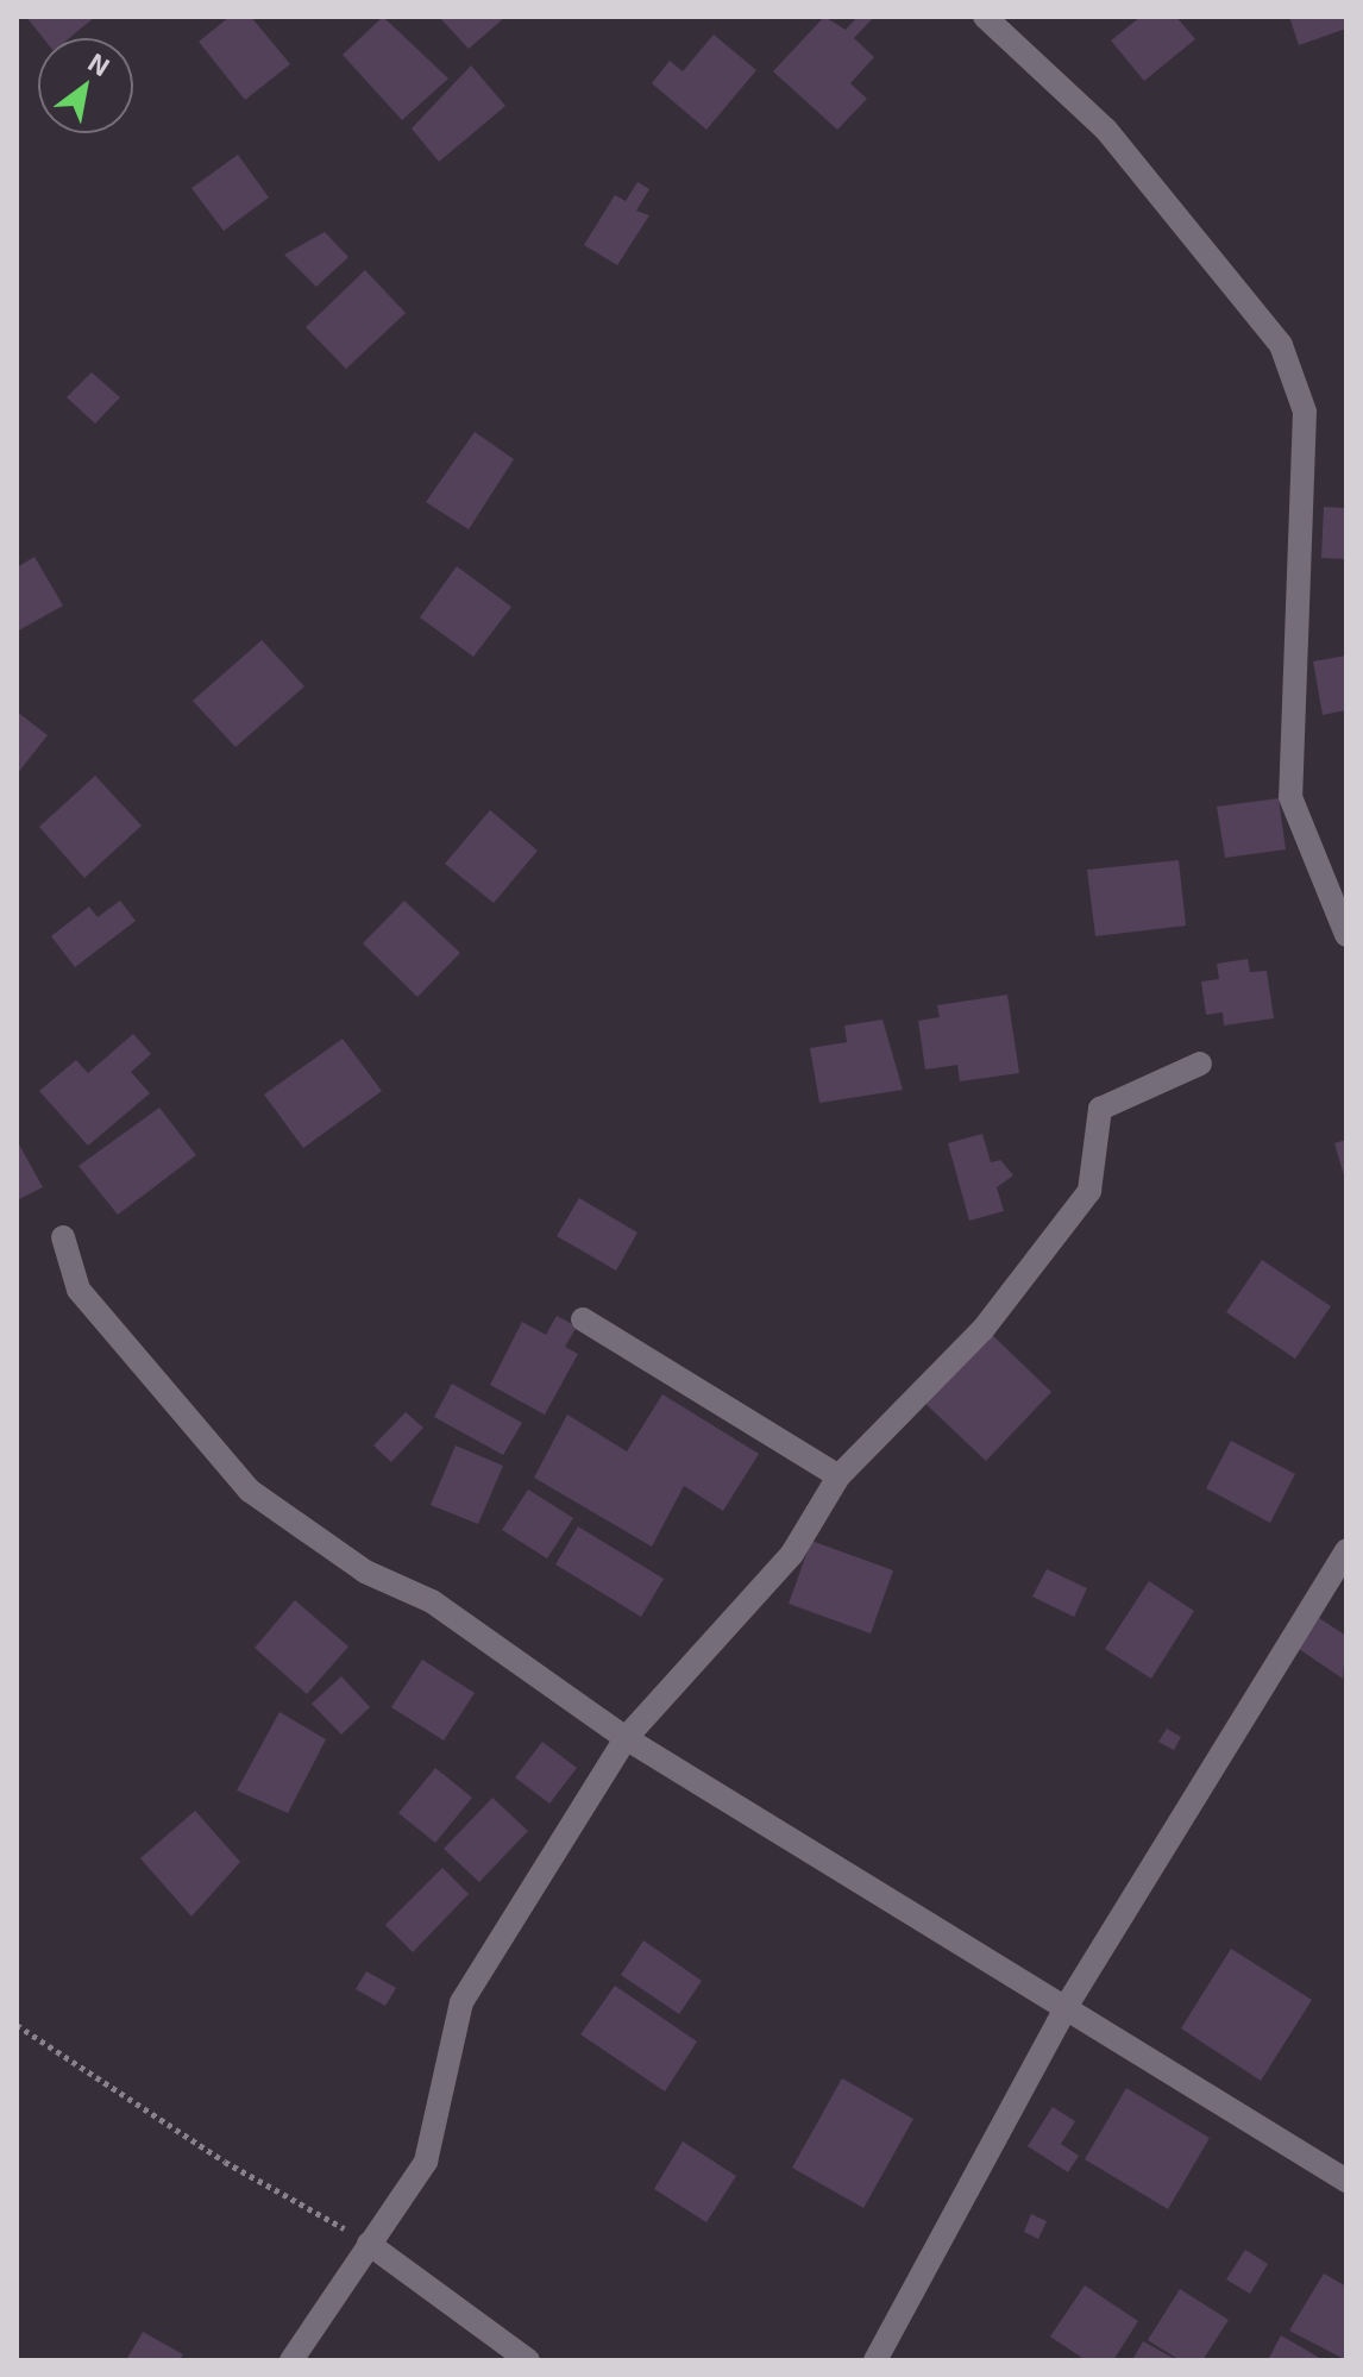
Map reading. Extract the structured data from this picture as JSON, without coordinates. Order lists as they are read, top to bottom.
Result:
{
  "north": "top right"
}
